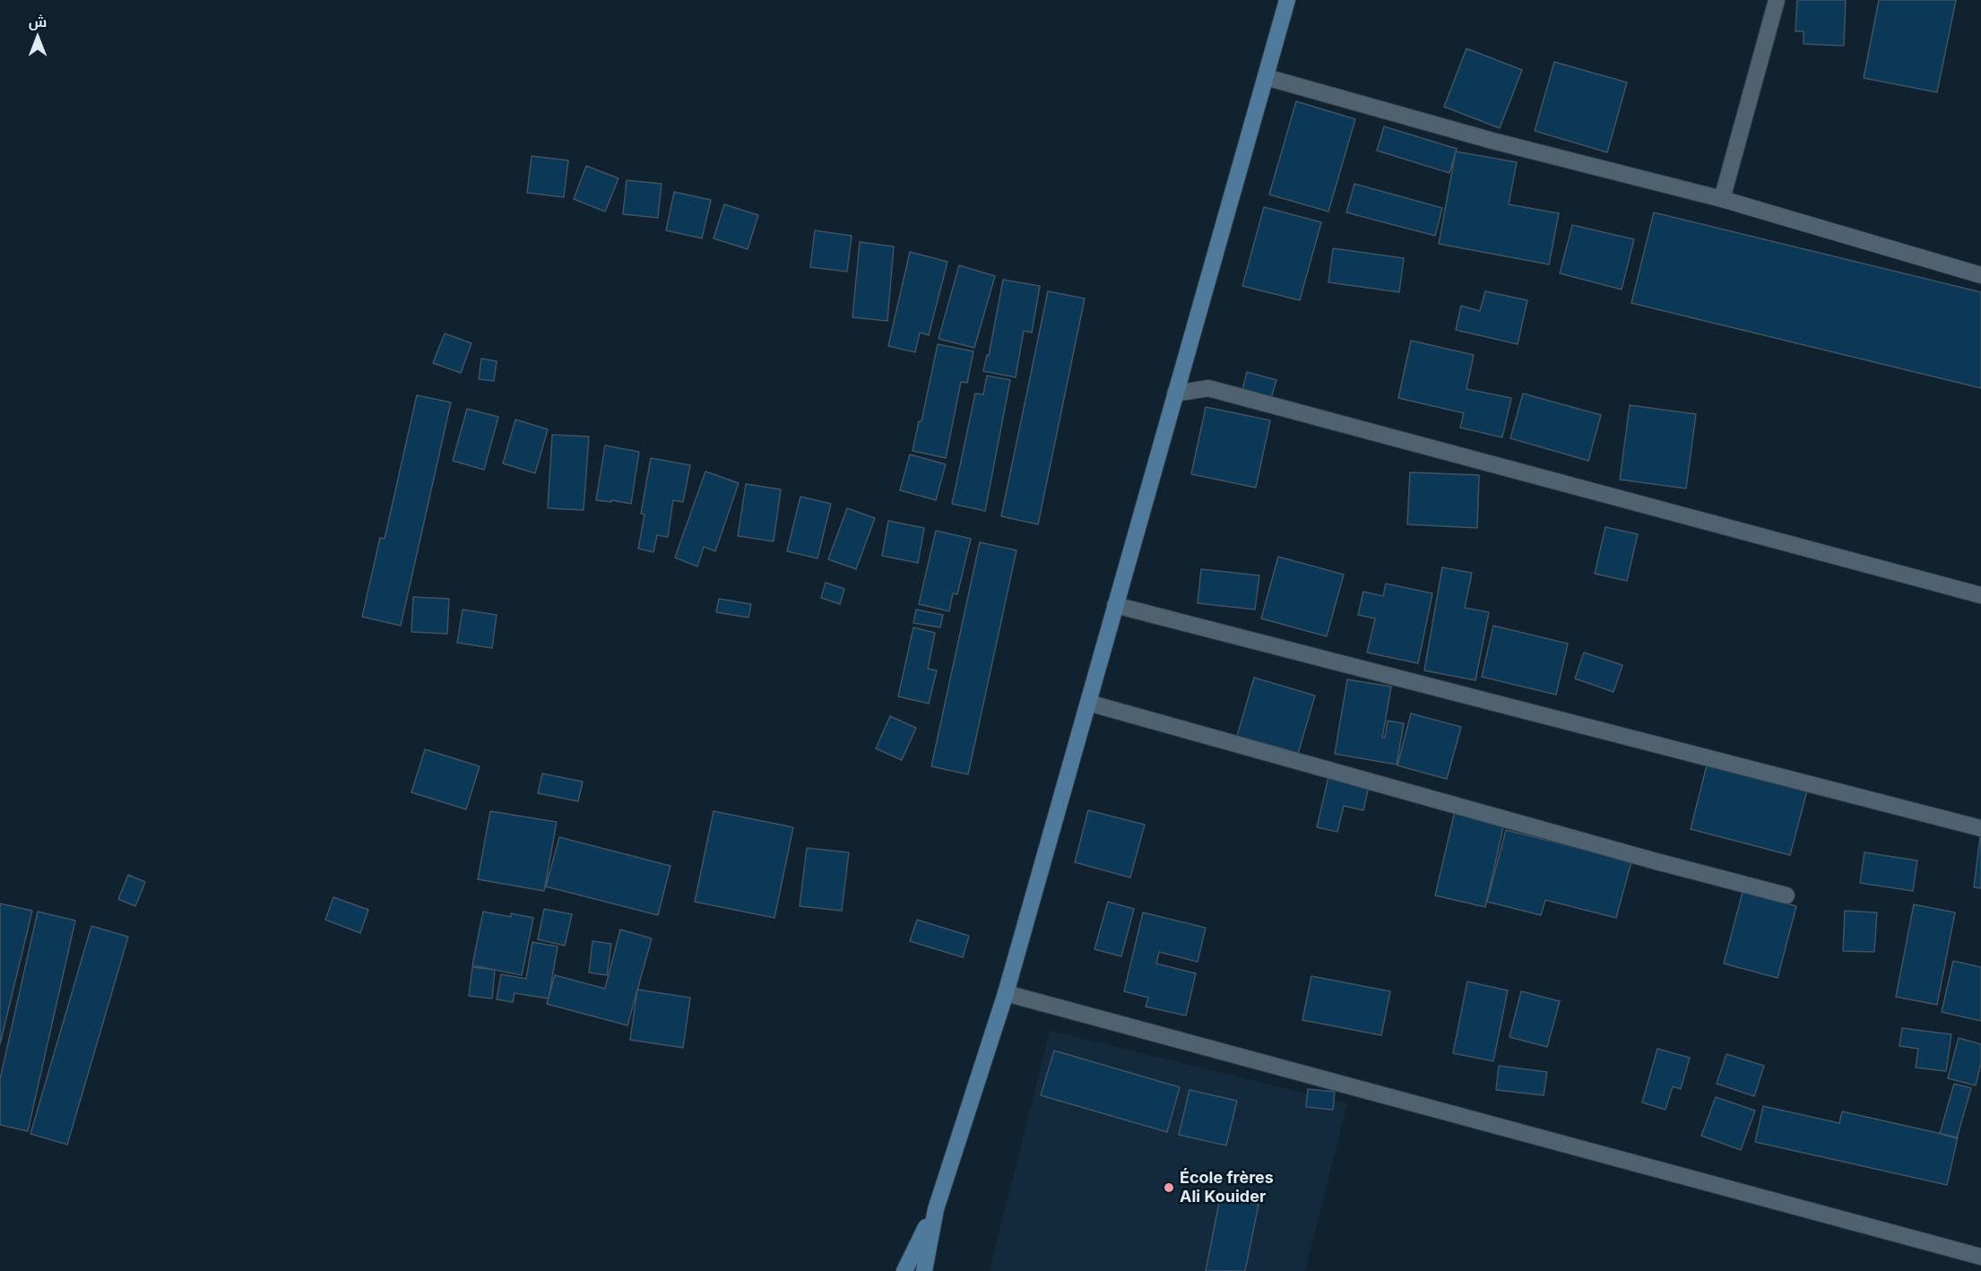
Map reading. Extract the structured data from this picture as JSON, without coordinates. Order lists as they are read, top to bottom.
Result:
{
  "places": ["École frères Ali Kouider"],
  "north": "top"
}
